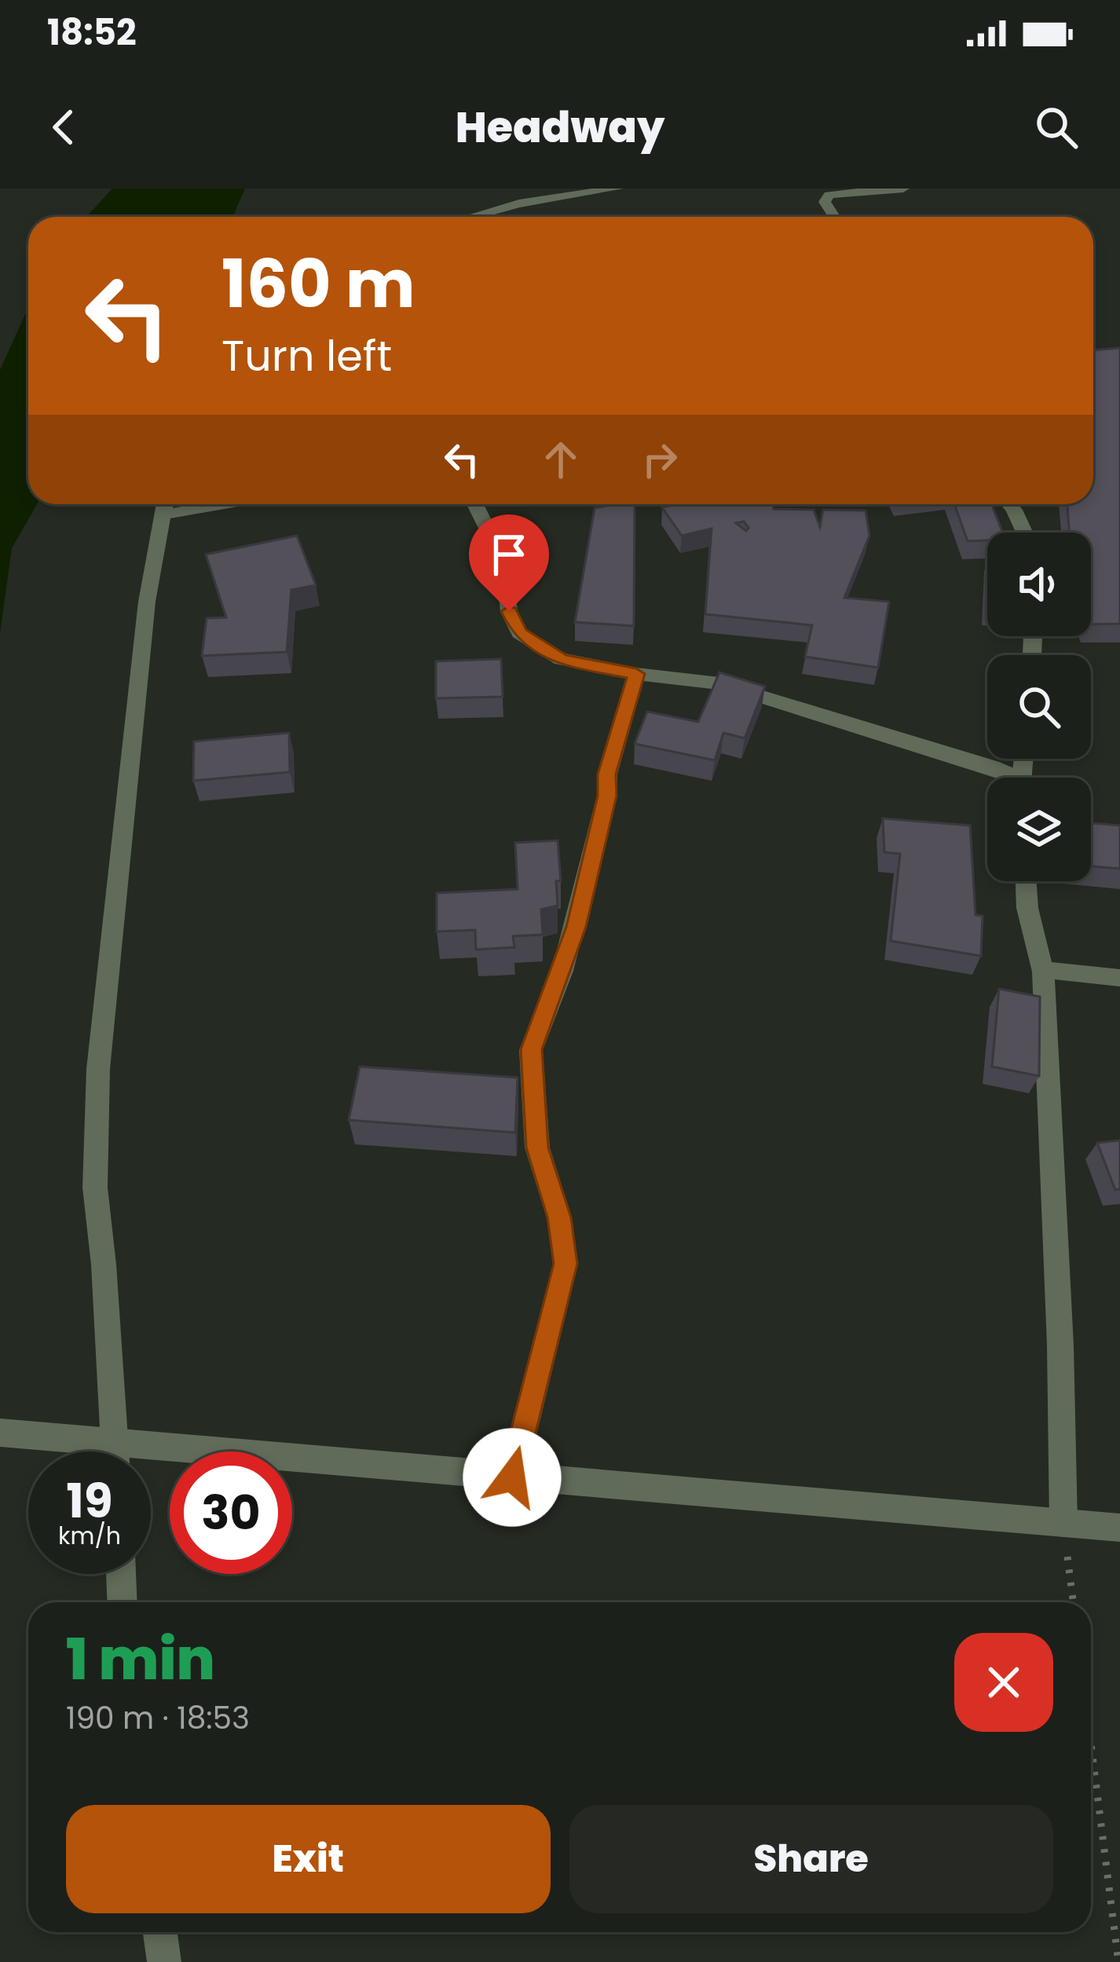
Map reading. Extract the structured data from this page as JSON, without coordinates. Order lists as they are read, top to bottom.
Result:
{
  "page": {
    "status": "18:52",
    "header": "Headway",
    "turn": ["160 m", "Turn left"],
    "speed": "19 km/h",
    "limit": "30",
    "heading": ["1 min", "190 m · 18:53"],
    "buttons": ["Exit", "Share"]
  }
}
